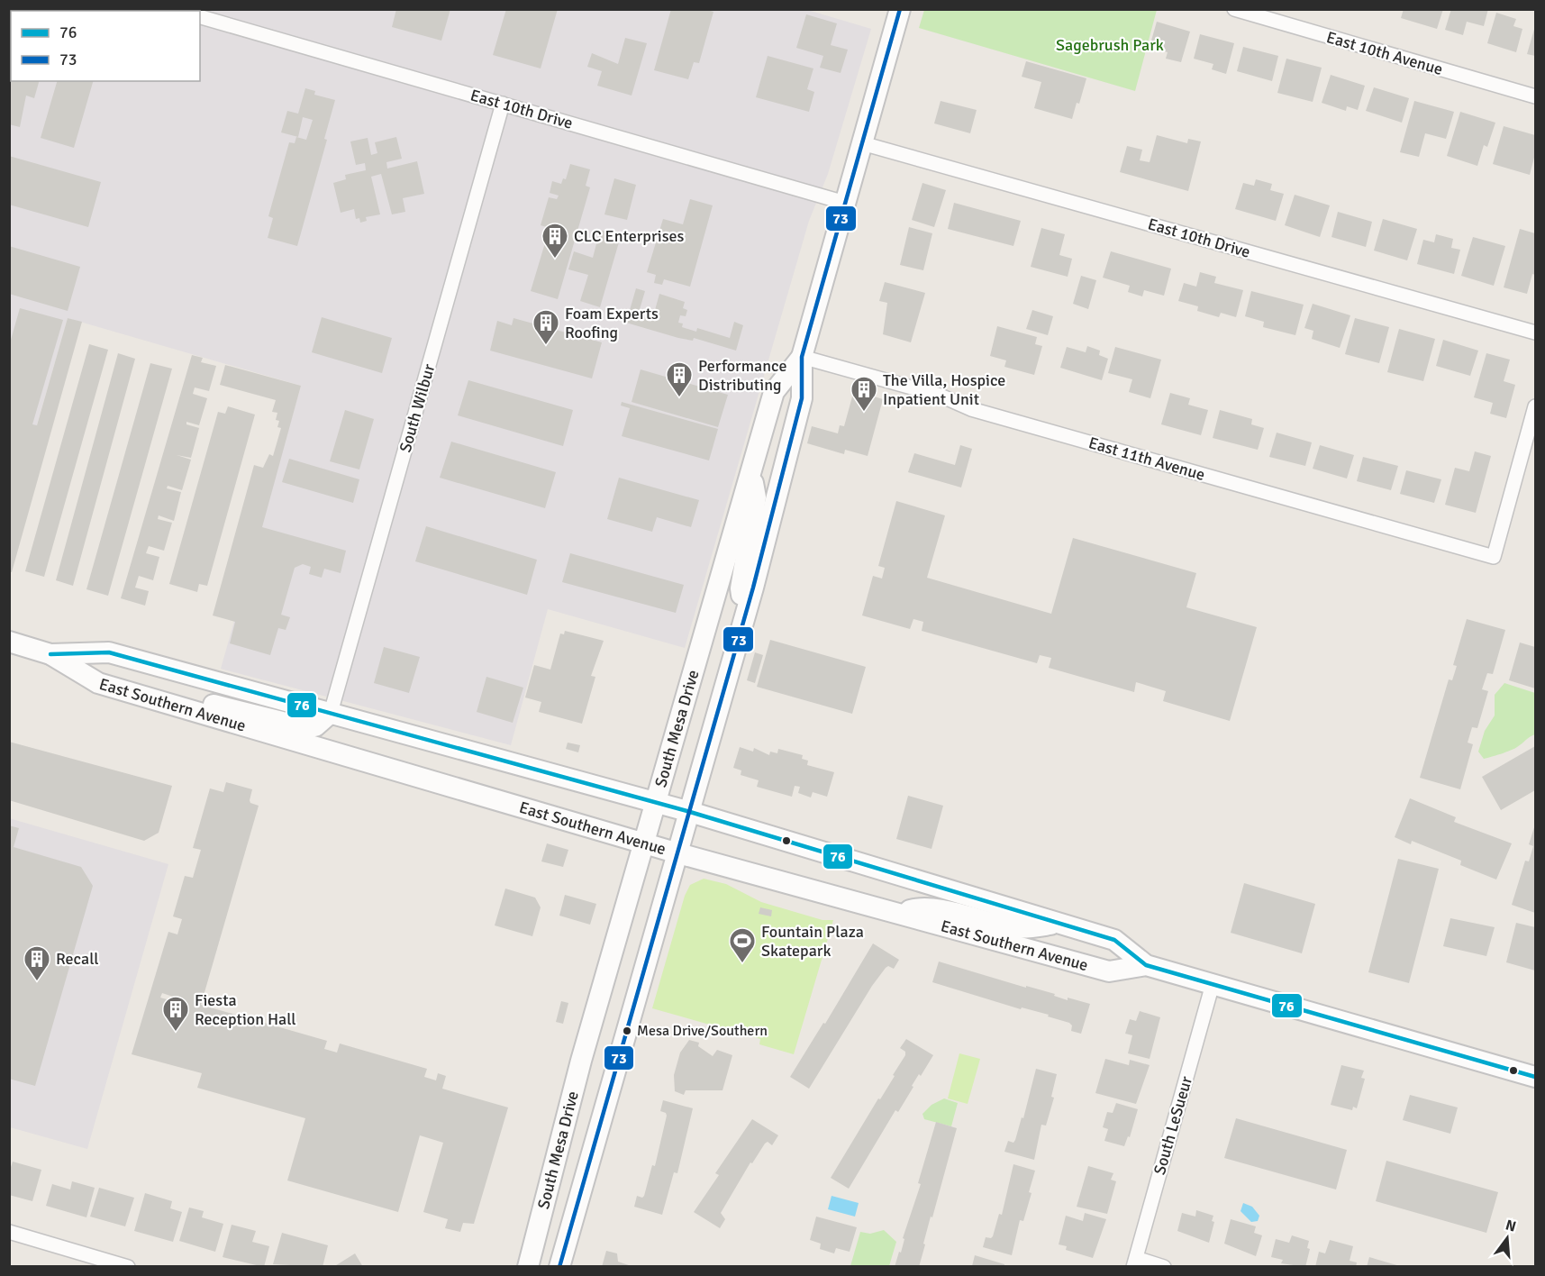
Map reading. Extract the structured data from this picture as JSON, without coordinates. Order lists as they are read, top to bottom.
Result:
{
  "streets": {
    "main road": ["East Southern Avenue", "South Mesa Drive"],
    "street": [
      "East 10th Avenue",
      "East 10th Drive",
      "South Wilbur",
      "East 11th Avenue",
      "South LeSueur"
    ]
  },
  "crossings": [
    ["East 10th Drive", "South Wilbur"],
    ["East 10th Drive", "South Mesa Drive"],
    ["South Wilbur", "East Southern Avenue"],
    ["East 11th Avenue", "South Mesa Drive"],
    ["East Southern Avenue", "South Mesa Drive"],
    ["East Southern Avenue", "South LeSueur"]
  ],
  "parks": ["Sagebrush Park"],
  "places": {
    "building": [
      "CLC Enterprises",
      "Foam Experts Roofing",
      "Performance Distributing",
      "The Villa, Hospice Inpatient Unit",
      "Recall",
      "Fiesta Reception Hall"
    ],
    "sports": ["Fountain Plaza Skatepark"],
    "other": ["Mesa Drive/Southern"]
  },
  "lines": ["transit line 73", "transit line 76"],
  "legend": ["76", "73"],
  "north": "top"
}
